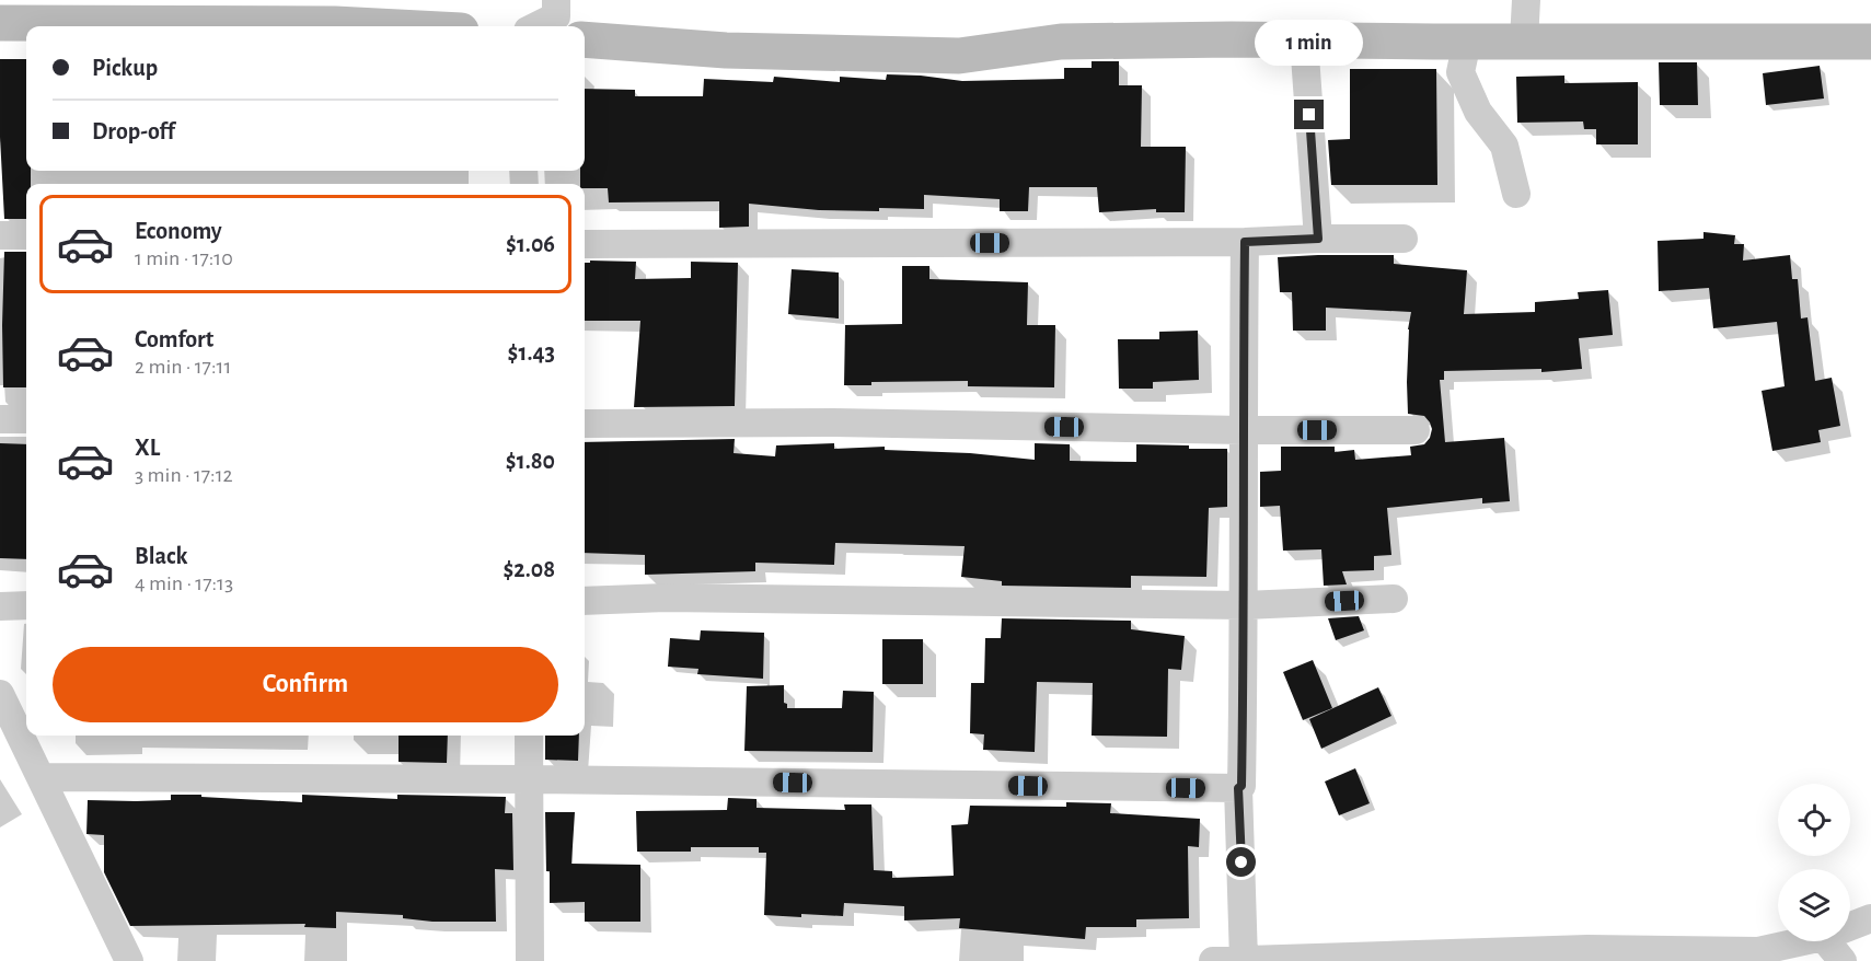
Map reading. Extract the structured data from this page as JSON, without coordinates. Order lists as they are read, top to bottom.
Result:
{
  "page": {
    "bubble": "1 min",
    "banner": ["Pickup", "Drop-off"],
    "list": [
      {
        "name": "Economy",
        "note": "1 min · 17:10",
        "value": "$1.06"
      },
      {
        "name": "Comfort",
        "note": "2 min · 17:11",
        "value": "$1.43"
      },
      {
        "name": "XL",
        "note": "3 min · 17:12",
        "value": "$1.80"
      },
      {
        "name": "Black",
        "note": "4 min · 17:13",
        "value": "$2.08"
      }
    ],
    "buttons": "Confirm"
  }
}
